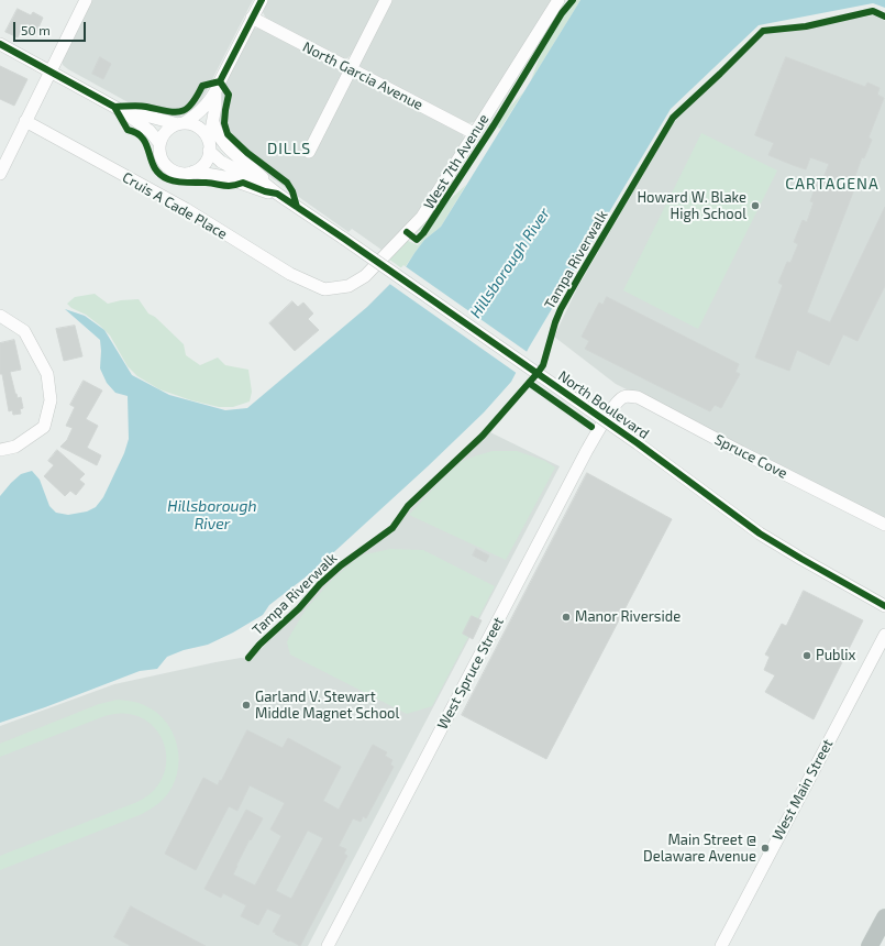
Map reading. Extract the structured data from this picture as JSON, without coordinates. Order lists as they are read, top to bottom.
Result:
{
  "streets": {
    "street": [
      "North Garcia Avenue",
      "West 7th Avenue",
      "Cruis A Cade Place",
      "North Boulevard",
      "Spruce Cove",
      "West Spruce Street",
      "West Main Street"
    ],
    "cycle path": ["Tampa Riverwalk"]
  },
  "crossings": [
    ["North Garcia Avenue", "West 7th Avenue"],
    ["West 7th Avenue", "Cruis A Cade Place"],
    ["Spruce Cove", "West Spruce Street"]
  ],
  "districts": ["DILLS", "CARTAGENA"],
  "water": ["Hillsborough River"],
  "places": [
    "Howard W. Blake High School",
    "Manor Riverside",
    "Publix",
    "Garland V. Stewart Middle Magnet School",
    "Main Street @ Delaware Avenue"
  ],
  "scale_bar": "50 m"
}
